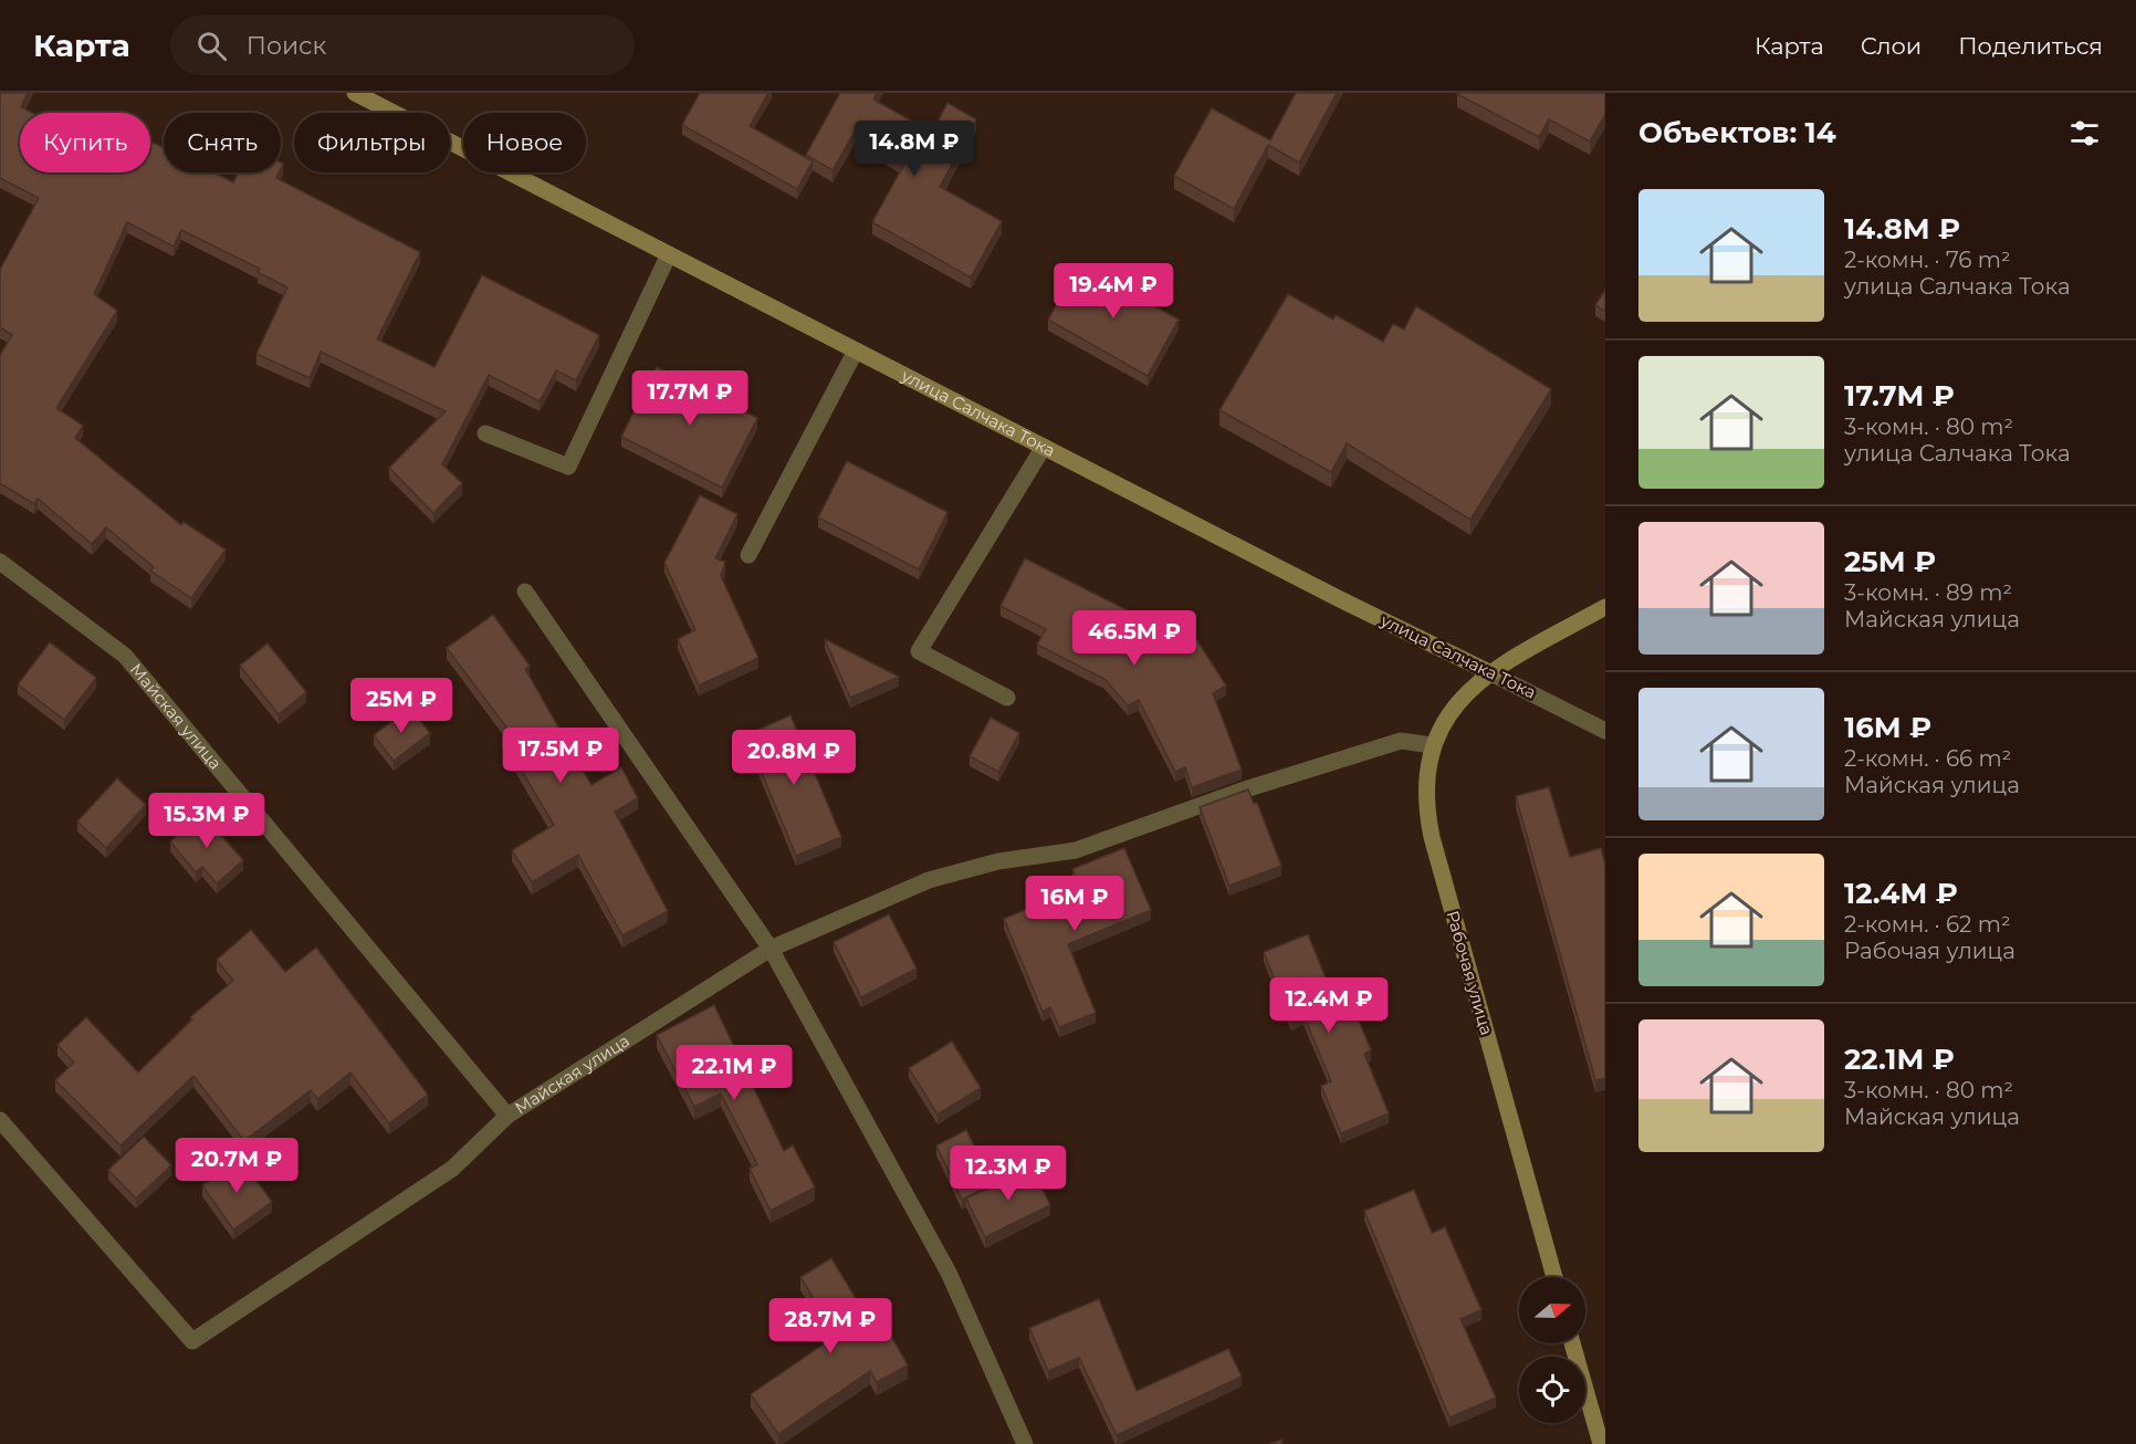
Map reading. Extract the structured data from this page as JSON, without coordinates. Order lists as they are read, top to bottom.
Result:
{
  "streets": {
    "main road": ["улица Салчака Тока", "Рабочая улица"],
    "street": ["Майская улица"]
  },
  "crossings": [
    ["улица Салчака Тока", "Рабочая улица"],
    ["Майская улица", "Рабочая улица"]
  ],
  "north": "right",
  "page": {
    "header": "Карта",
    "search": "Поиск",
    "nav": ["Карта", "Слои", "Поделиться"],
    "heading": "Объектов: 14",
    "chip": [
      "Купить",
      "Снять",
      "Фильтры",
      "Новое"
    ],
    "price": [
      "14.8M ₽",
      "19.4M ₽",
      "17.7M ₽",
      "46.5M ₽",
      "25M ₽",
      "17.5M ₽",
      "20.8M ₽",
      "15.3M ₽",
      "16M ₽",
      "12.4M ₽",
      "22.1M ₽",
      "20.7M ₽",
      "12.3M ₽",
      "28.7M ₽"
    ],
    "list": [
      {
        "name": "14.8M ₽",
        "note": "2-комн. · 76 m² · улица Салчака Тока"
      },
      {
        "name": "17.7M ₽",
        "note": "3-комн. · 80 m² · улица Салчака Тока"
      },
      {
        "name": "25M ₽",
        "note": "3-комн. · 89 m² · Майская улица"
      },
      {
        "name": "16M ₽",
        "note": "2-комн. · 66 m² · Майская улица"
      },
      {
        "name": "12.4M ₽",
        "note": "2-комн. · 62 m² · Рабочая улица"
      },
      {
        "name": "22.1M ₽",
        "note": "3-комн. · 80 m² · Майская улица"
      }
    ]
  }
}
